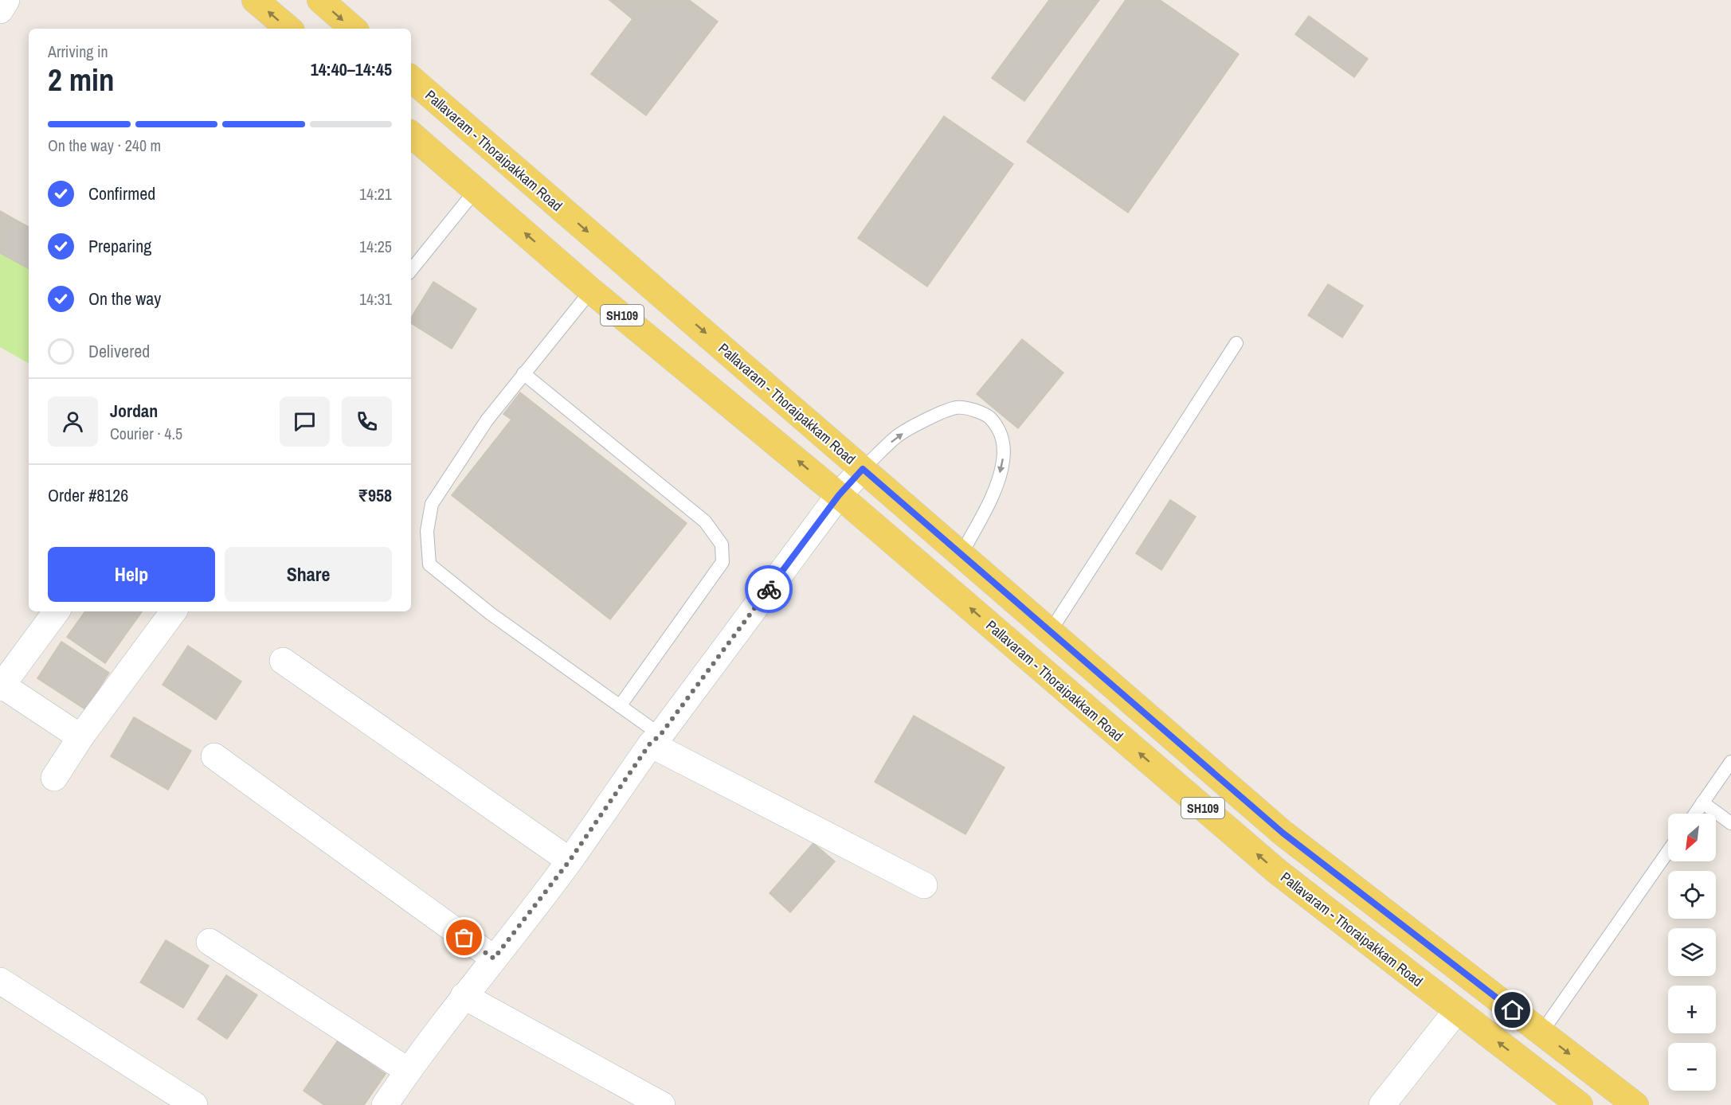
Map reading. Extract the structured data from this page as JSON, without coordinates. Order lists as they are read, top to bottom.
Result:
{
  "streets": {
    "main road": ["Pallavaram - Thoraipakkam Road", "SH109"]
  },
  "north": "bottom left",
  "page": {
    "heading": ["2 min", "Arriving in", "14:40–14:45"],
    "panel": [
      "Jordan",
      "Courier · 4.5",
      "Order #8126",
      "₹958"
    ],
    "bar": "On the way · 240 m",
    "list": [
      ["Confirmed", "14:21"],
      ["Preparing", "14:25"],
      ["On the way", "14:31"],
      "Delivered"
    ],
    "buttons": ["Help", "Share"],
    "map_buttons": ["+", "−"]
  }
}
